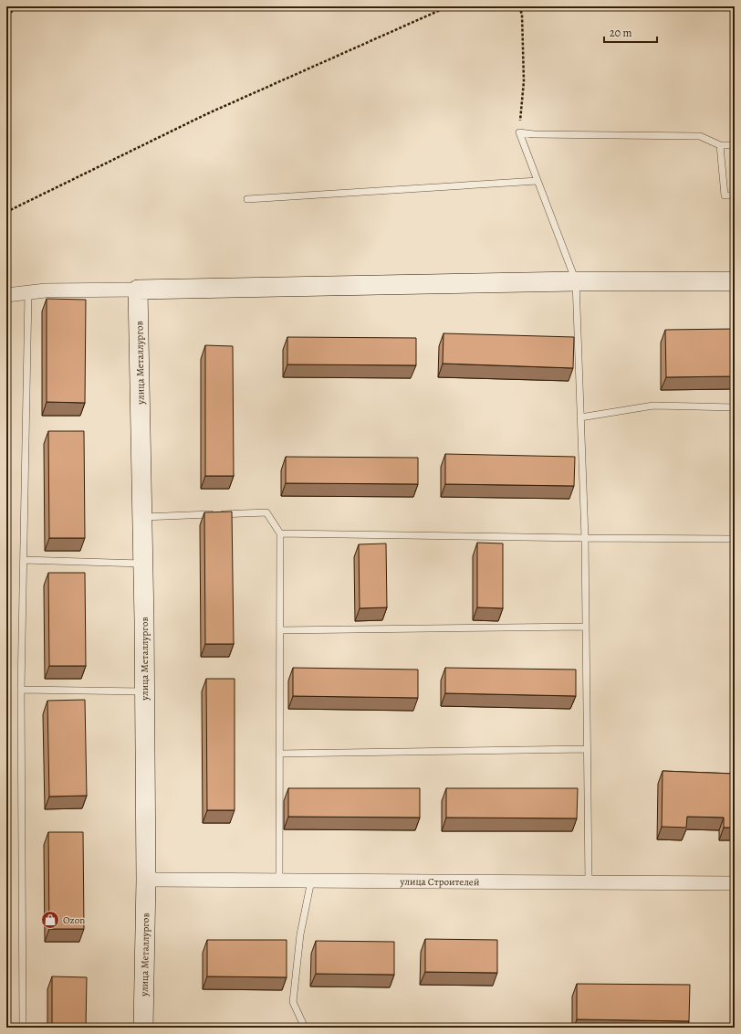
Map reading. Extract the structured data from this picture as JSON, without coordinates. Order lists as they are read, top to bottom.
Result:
{
  "streets": {
    "main road": ["улица Металлургов"],
    "street": ["улица Строителей"]
  },
  "crossings": [
    ["улица Металлургов", "улица Строителей"]
  ],
  "places": {
    "shop": ["Ozon"]
  },
  "scale_bar": "20 m"
}
